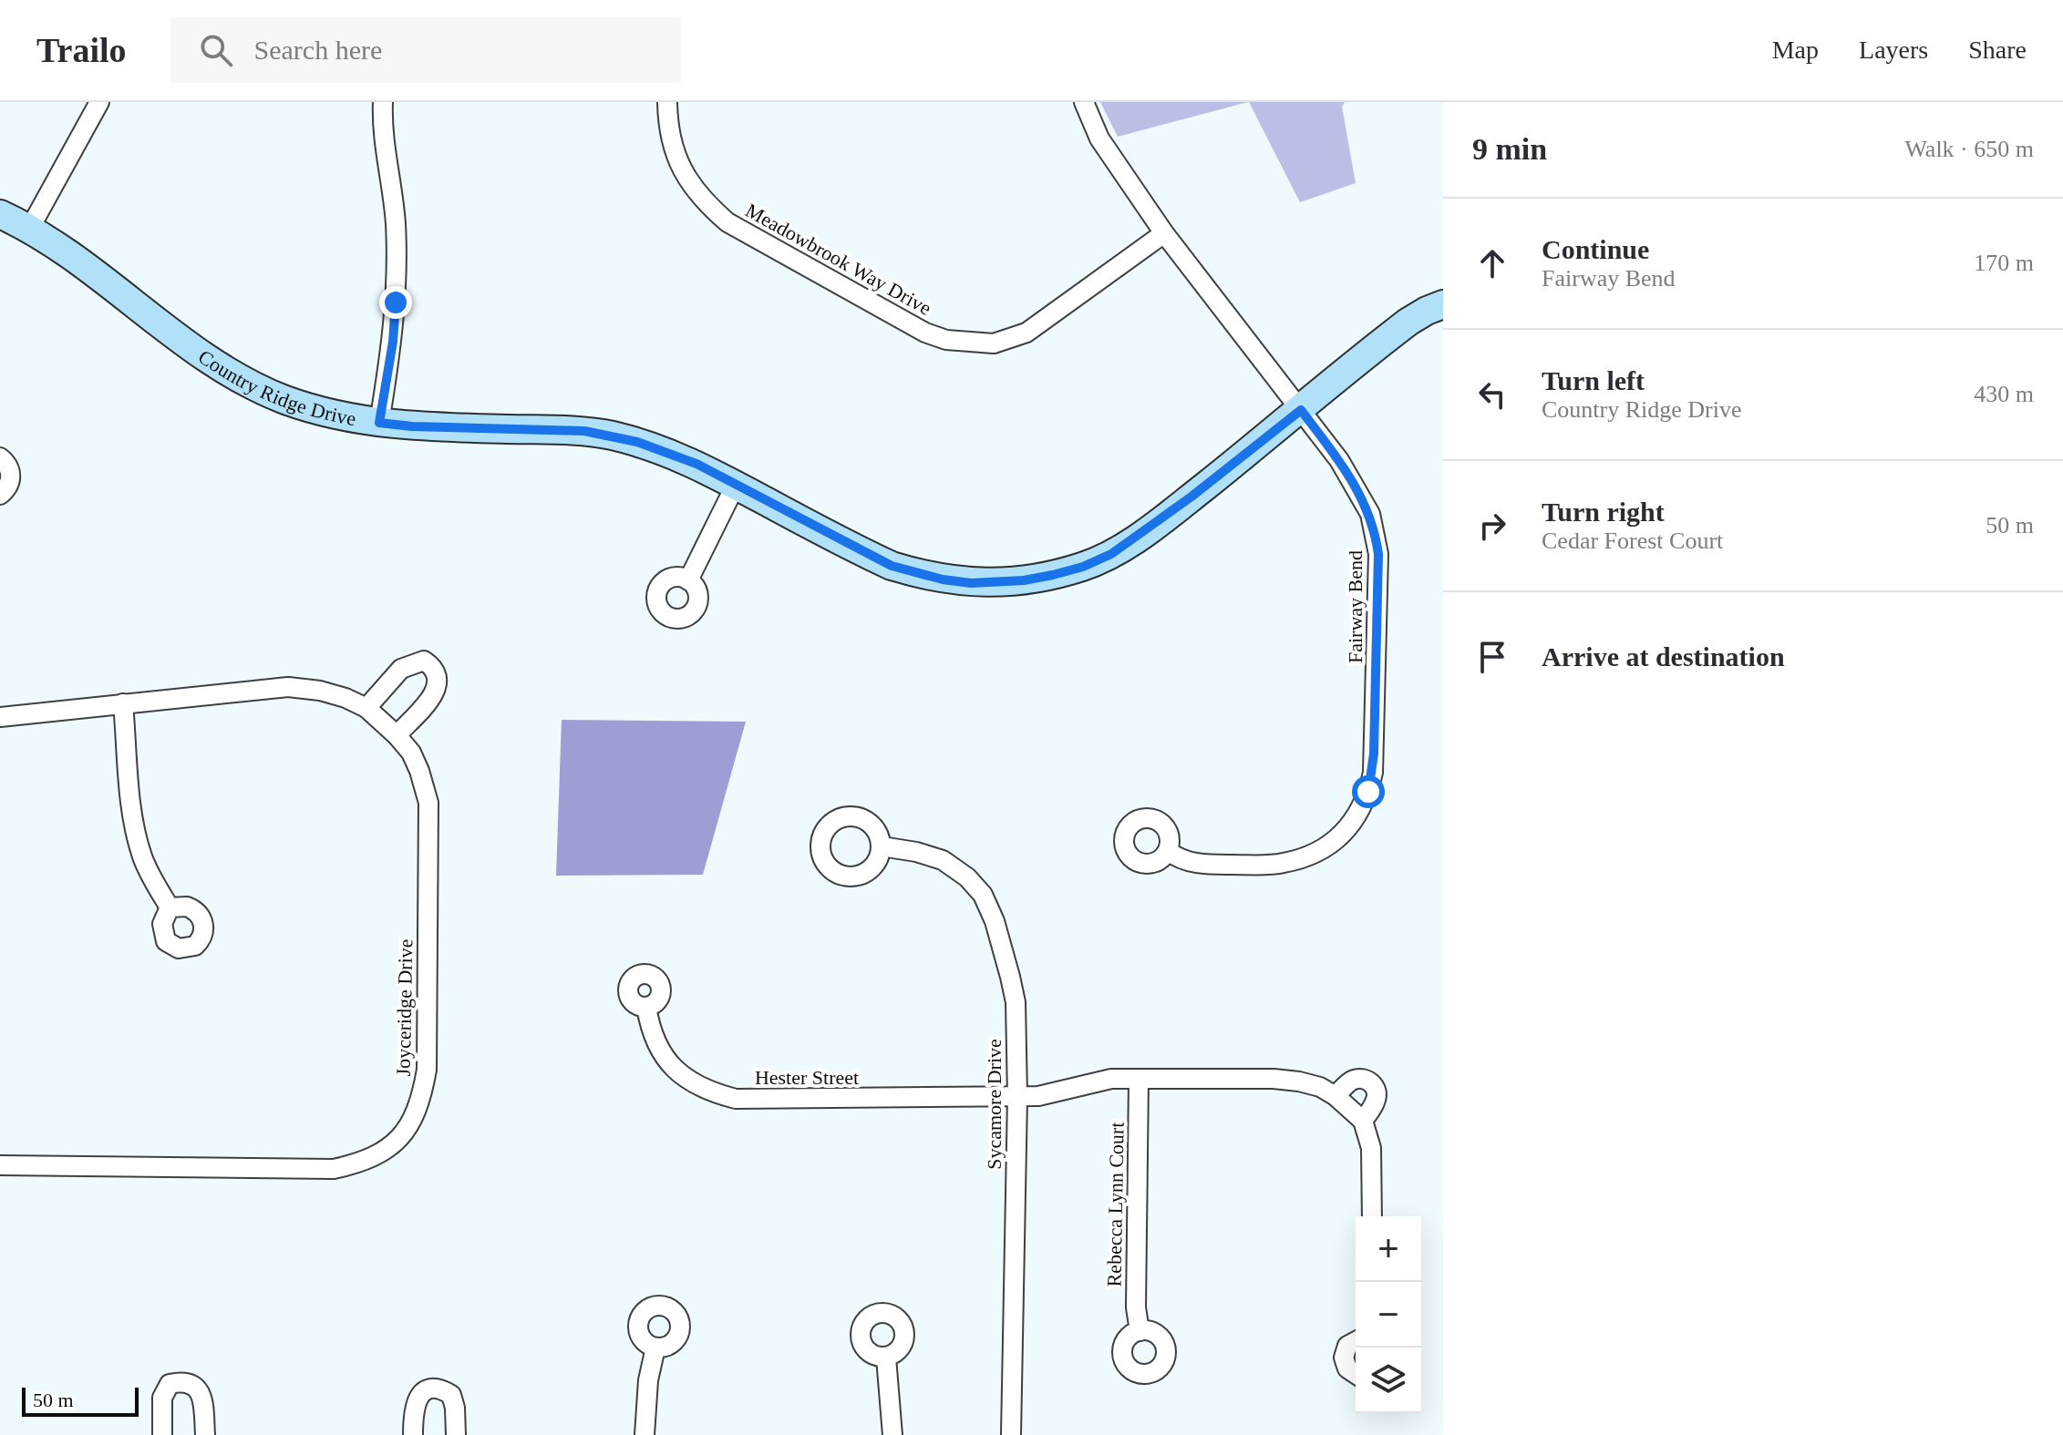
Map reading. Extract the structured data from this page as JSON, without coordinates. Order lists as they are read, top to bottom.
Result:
{
  "streets": {
    "street": [
      "Meadowbrook Way Drive",
      "Country Ridge Drive",
      "Fairway Bend",
      "Joyceridge Drive",
      "Hester Street",
      "Sycamore Drive",
      "Rebecca Lynn Court"
    ]
  },
  "crossings": [
    ["Meadowbrook Way Drive", "Fairway Bend"],
    ["Country Ridge Drive", "Fairway Bend"],
    ["Hester Street", "Sycamore Drive"],
    ["Hester Street", "Rebecca Lynn Court"]
  ],
  "scale_bar": "50 m",
  "page": {
    "header": "Trailo",
    "search": "Search here",
    "nav": ["Map", "Layers", "Share"],
    "heading": ["9 min", "Walk · 650 m"],
    "list": [
      ["Continue", "Fairway Bend", "170 m"],
      ["Turn left", "Country Ridge Drive", "430 m"],
      ["Turn right", "Cedar Forest Court", "50 m"],
      "Arrive at destination"
    ],
    "map_buttons": ["+", "−"],
    "scale": "50 m"
  }
}
